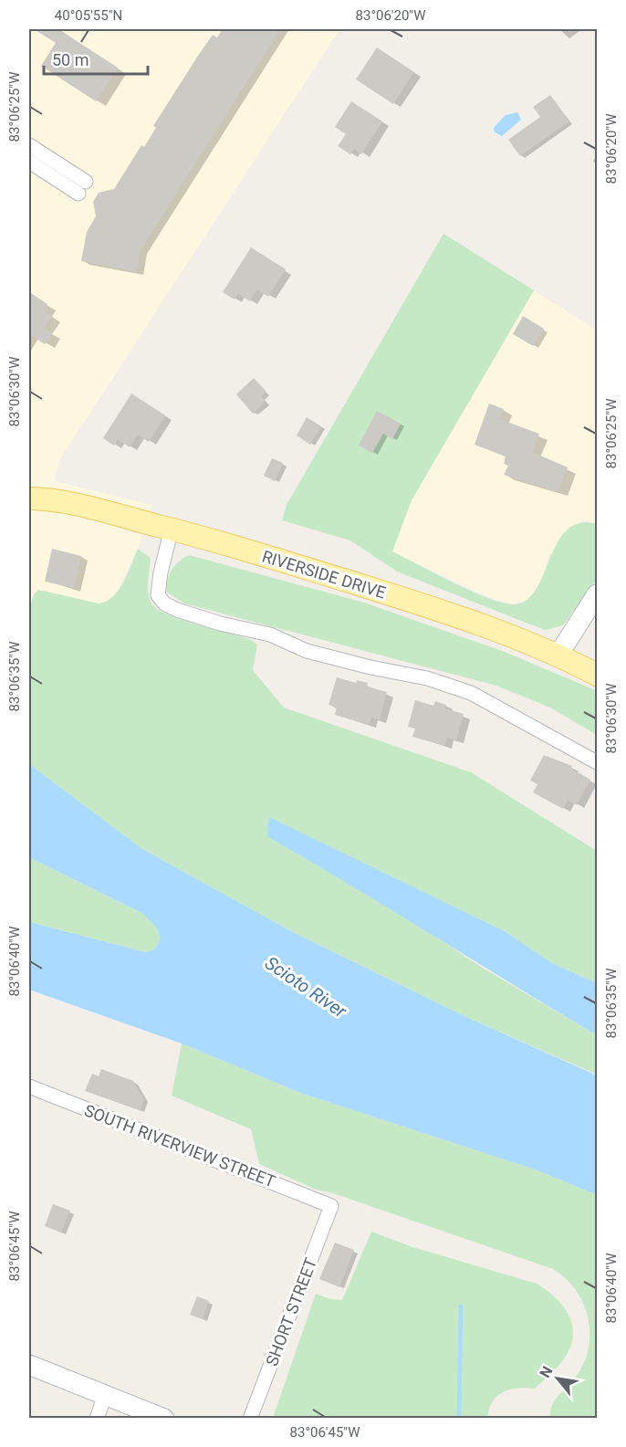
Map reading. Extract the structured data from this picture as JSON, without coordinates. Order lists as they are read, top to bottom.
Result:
{
  "streets": {
    "main road": ["RIVERSIDE DRIVE"],
    "street": ["SOUTH RIVERVIEW STREET", "SHORT STREET"]
  },
  "crossings": [
    ["SOUTH RIVERVIEW STREET", "SHORT STREET"]
  ],
  "water": ["Scioto River"],
  "scale_bar": "50 m",
  "north": "top left",
  "coordinates": [
    "40°05'55\"N",
    "83°06'20\"W",
    "83°06'25\"W",
    "83°06'30\"W",
    "83°06'35\"W",
    "83°06'40\"W",
    "83°06'45\"W"
  ]
}
